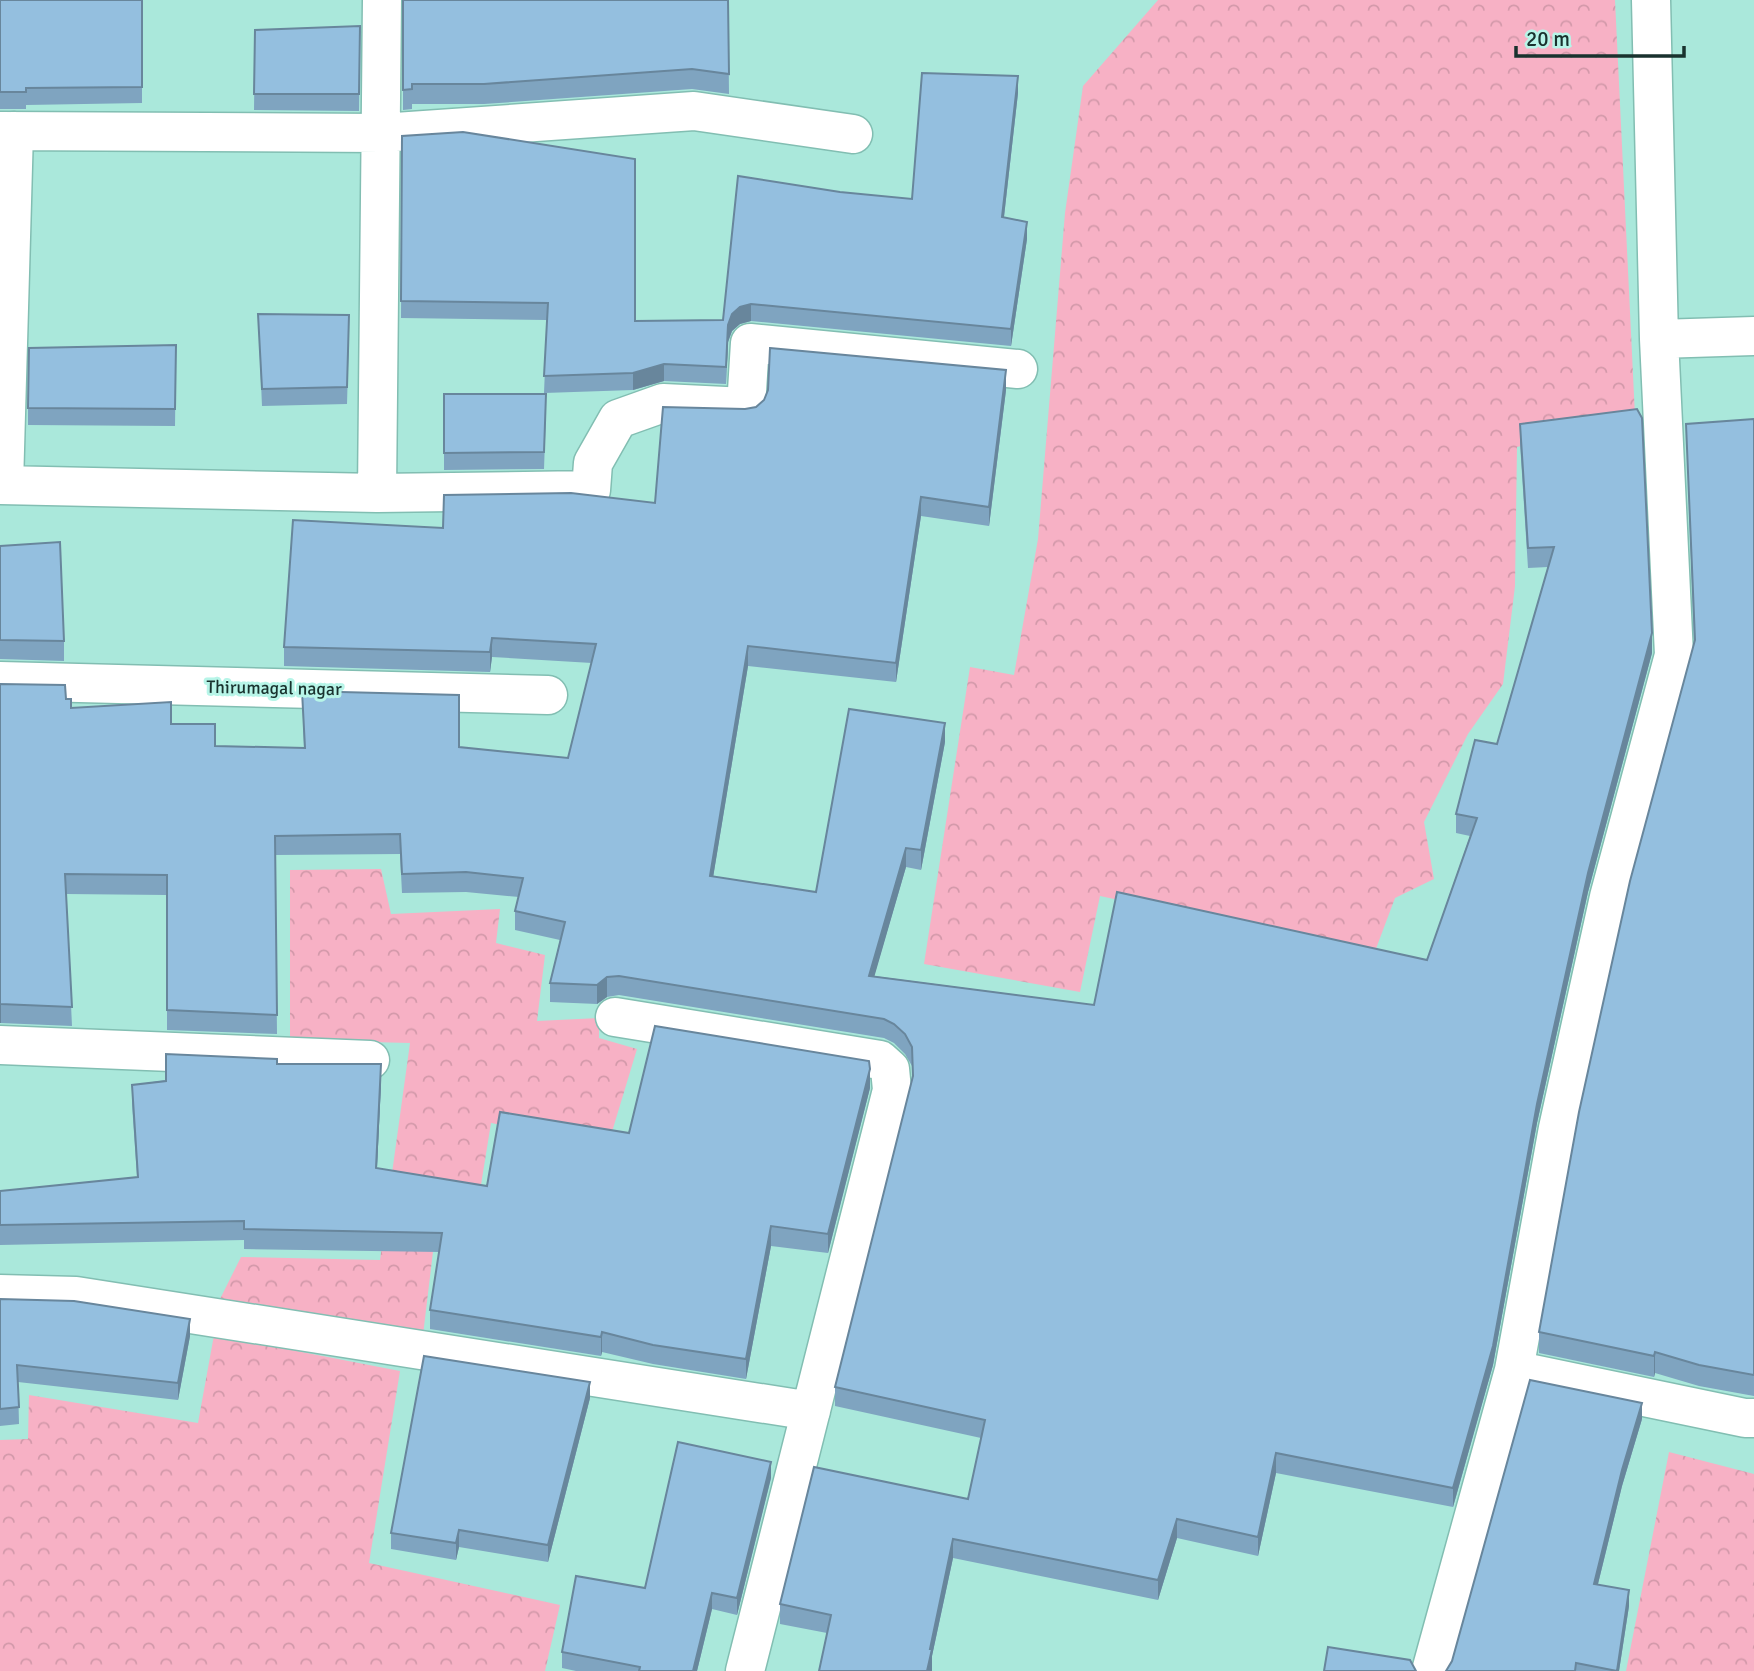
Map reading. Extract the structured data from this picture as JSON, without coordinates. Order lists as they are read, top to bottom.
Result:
{
  "streets": {
    "street": ["Thirumagal nagar"]
  },
  "scale_bar": "20 m"
}
